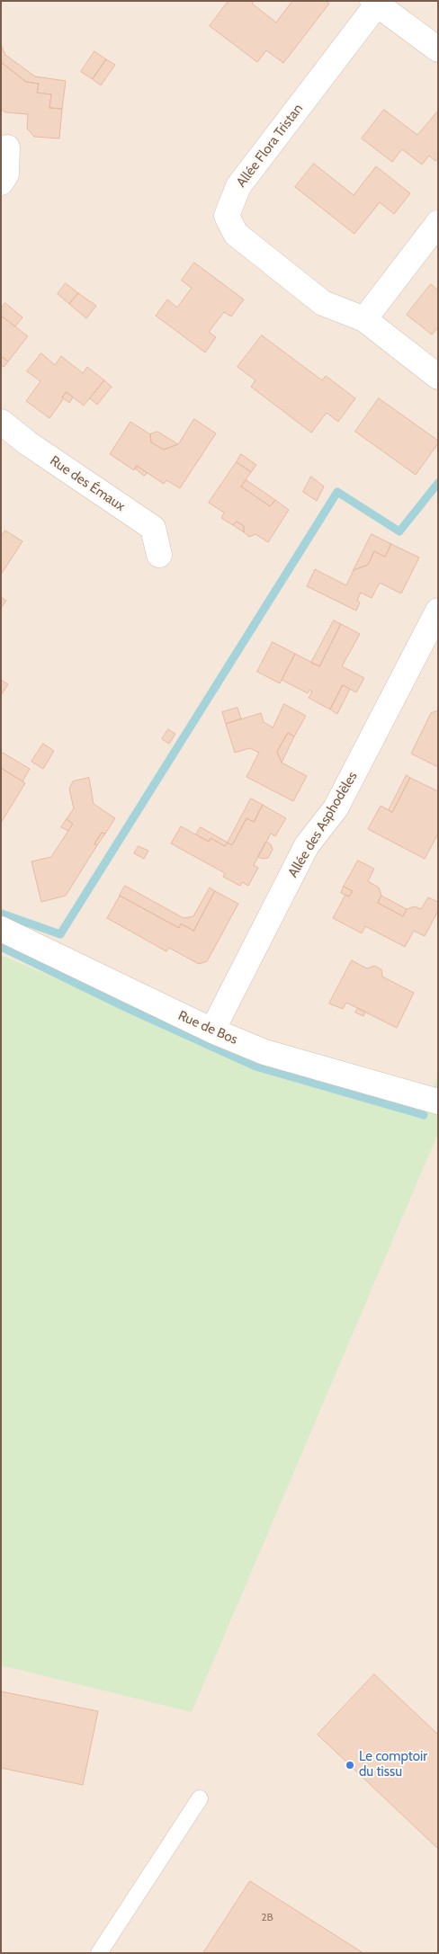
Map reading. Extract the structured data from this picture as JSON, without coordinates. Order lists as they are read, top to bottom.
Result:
{
  "streets": {
    "street": [
      "Allée Flora Tristan",
      "Rue des Émaux",
      "Allée des Asphodèles",
      "Rue de Bos"
    ]
  },
  "crossings": [
    ["Allée des Asphodèles", "Rue de Bos"]
  ],
  "places": ["Le comptoir du tissu"],
  "house_numbers": ["2B"]
}
